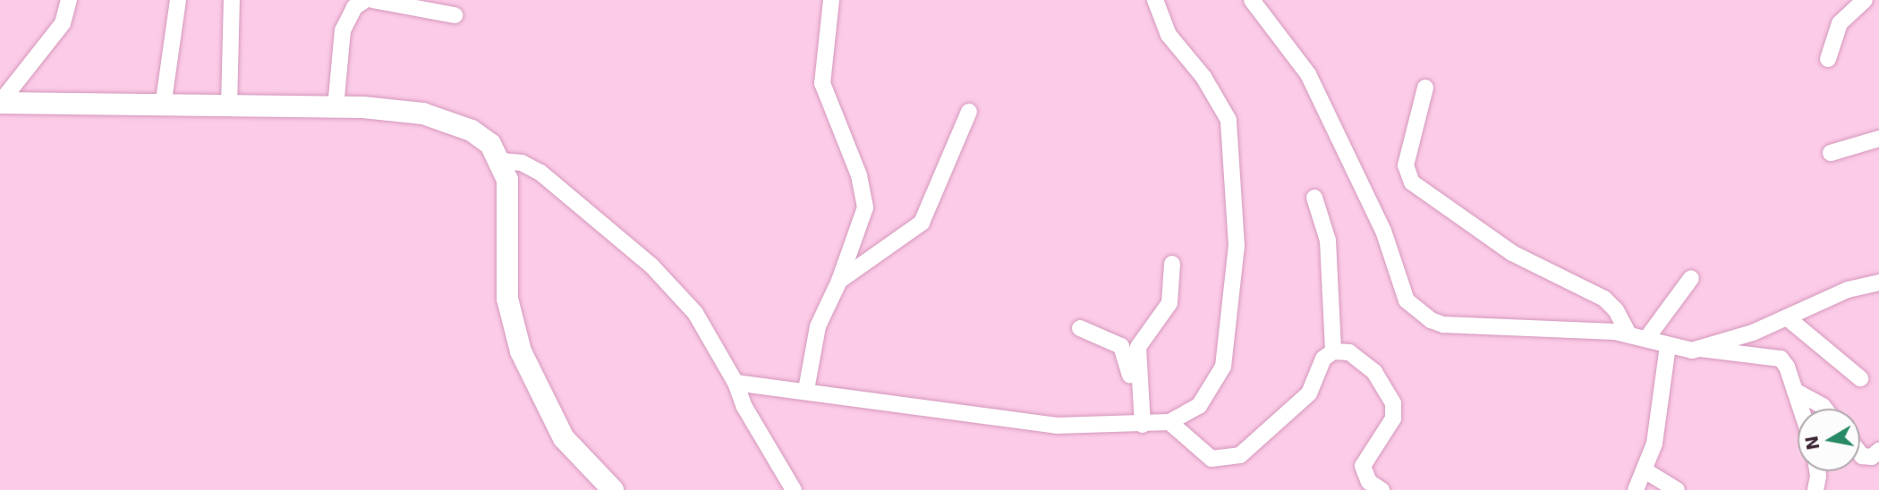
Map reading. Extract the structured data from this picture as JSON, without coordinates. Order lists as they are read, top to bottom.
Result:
{
  "north": "left"
}
